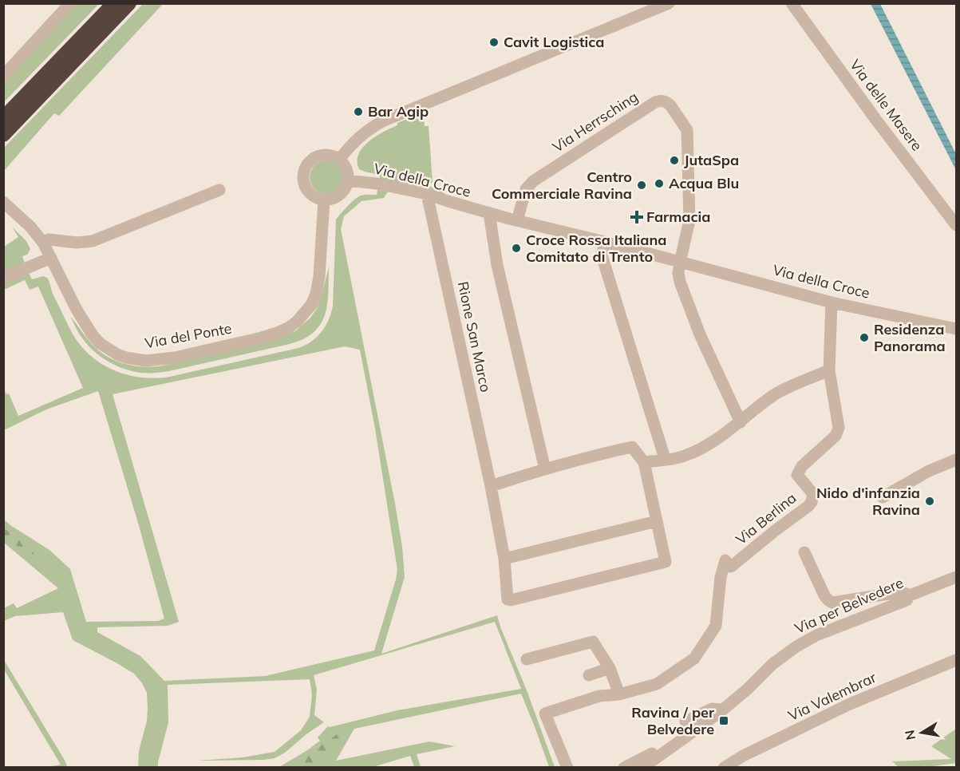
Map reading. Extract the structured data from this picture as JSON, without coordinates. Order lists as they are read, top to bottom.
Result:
{
  "streets": {
    "street": [
      "Via delle Masere",
      "Via Herrsching",
      "Via della Croce",
      "Via del Ponte",
      "Rione San Marco",
      "Via Berlina",
      "Via per Belvedere",
      "Via Valembrar"
    ]
  },
  "crossings": [
    ["Via Herrsching", "Via della Croce"],
    ["Via della Croce", "Via del Ponte"],
    ["Via della Croce", "Rione San Marco"],
    ["Via della Croce", "Via Berlina"]
  ],
  "places": {
    "other": [
      "Cavit Logistica",
      "Bar Agip",
      "JutaSpa",
      "Acqua Blu",
      "Centro Commerciale Ravina",
      "Croce Rossa Italiana Comitato di Trento",
      "Residenza Panorama",
      "Nido d'infanzia Ravina"
    ],
    "health": ["Farmacia"],
    "transit": ["Ravina / per Belvedere"]
  },
  "north": "left"
}
